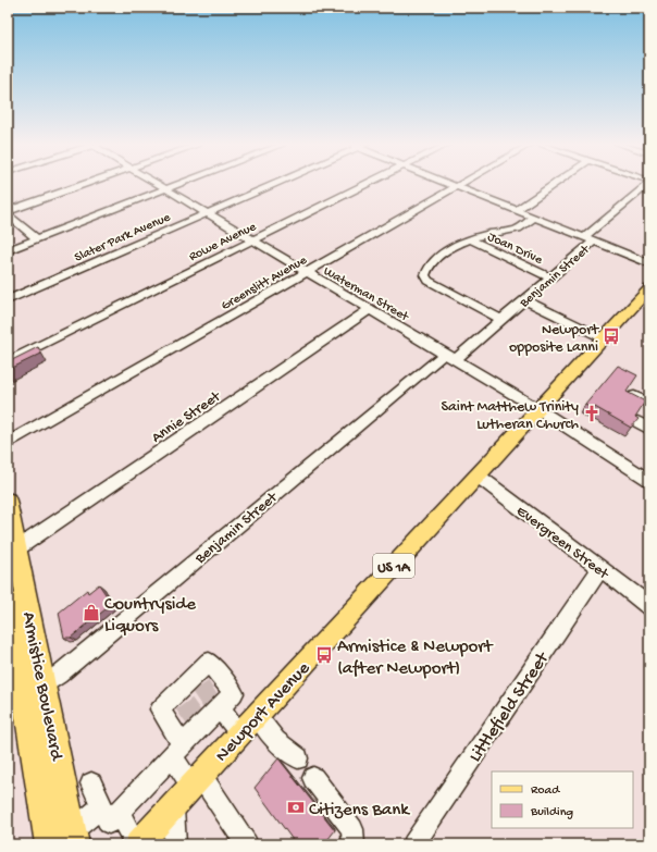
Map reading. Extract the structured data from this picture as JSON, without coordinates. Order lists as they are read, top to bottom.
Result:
{
  "streets": {
    "main road": ["US 1A", "Armistice Boulevard", "Newport Avenue"],
    "street": [
      "Slater Park Avenue",
      "Rowe Avenue",
      "Joan Drive",
      "Benjamin Street",
      "Greenslitt Avenue",
      "Waterman Street",
      "Annie Street",
      "Evergreen Street",
      "Littlefield Street"
    ]
  },
  "crossings": [
    ["Slater Park Avenue", "Waterman Street"],
    ["Rowe Avenue", "Waterman Street"],
    ["Joan Drive", "Benjamin Street"],
    ["Benjamin Street", "Waterman Street"],
    ["Benjamin Street", "Armistice Boulevard"],
    ["Greenslitt Avenue", "Waterman Street"],
    ["Waterman Street", "Annie Street"],
    ["Waterman Street", "Newport Avenue"],
    ["Annie Street", "Armistice Boulevard"],
    ["Evergreen Street", "Littlefield Street"],
    ["Evergreen Street", "Newport Avenue"]
  ],
  "places": {
    "bus stop": ["Newport opposite Lanni", "Armistice & Newport (after Newport)"],
    "church": ["Saint Matthew Trinity Lutheran Church"],
    "shop": ["Countryside Liquors"],
    "bank": ["Citizens Bank"]
  },
  "legend": ["Road", "Building"]
}
